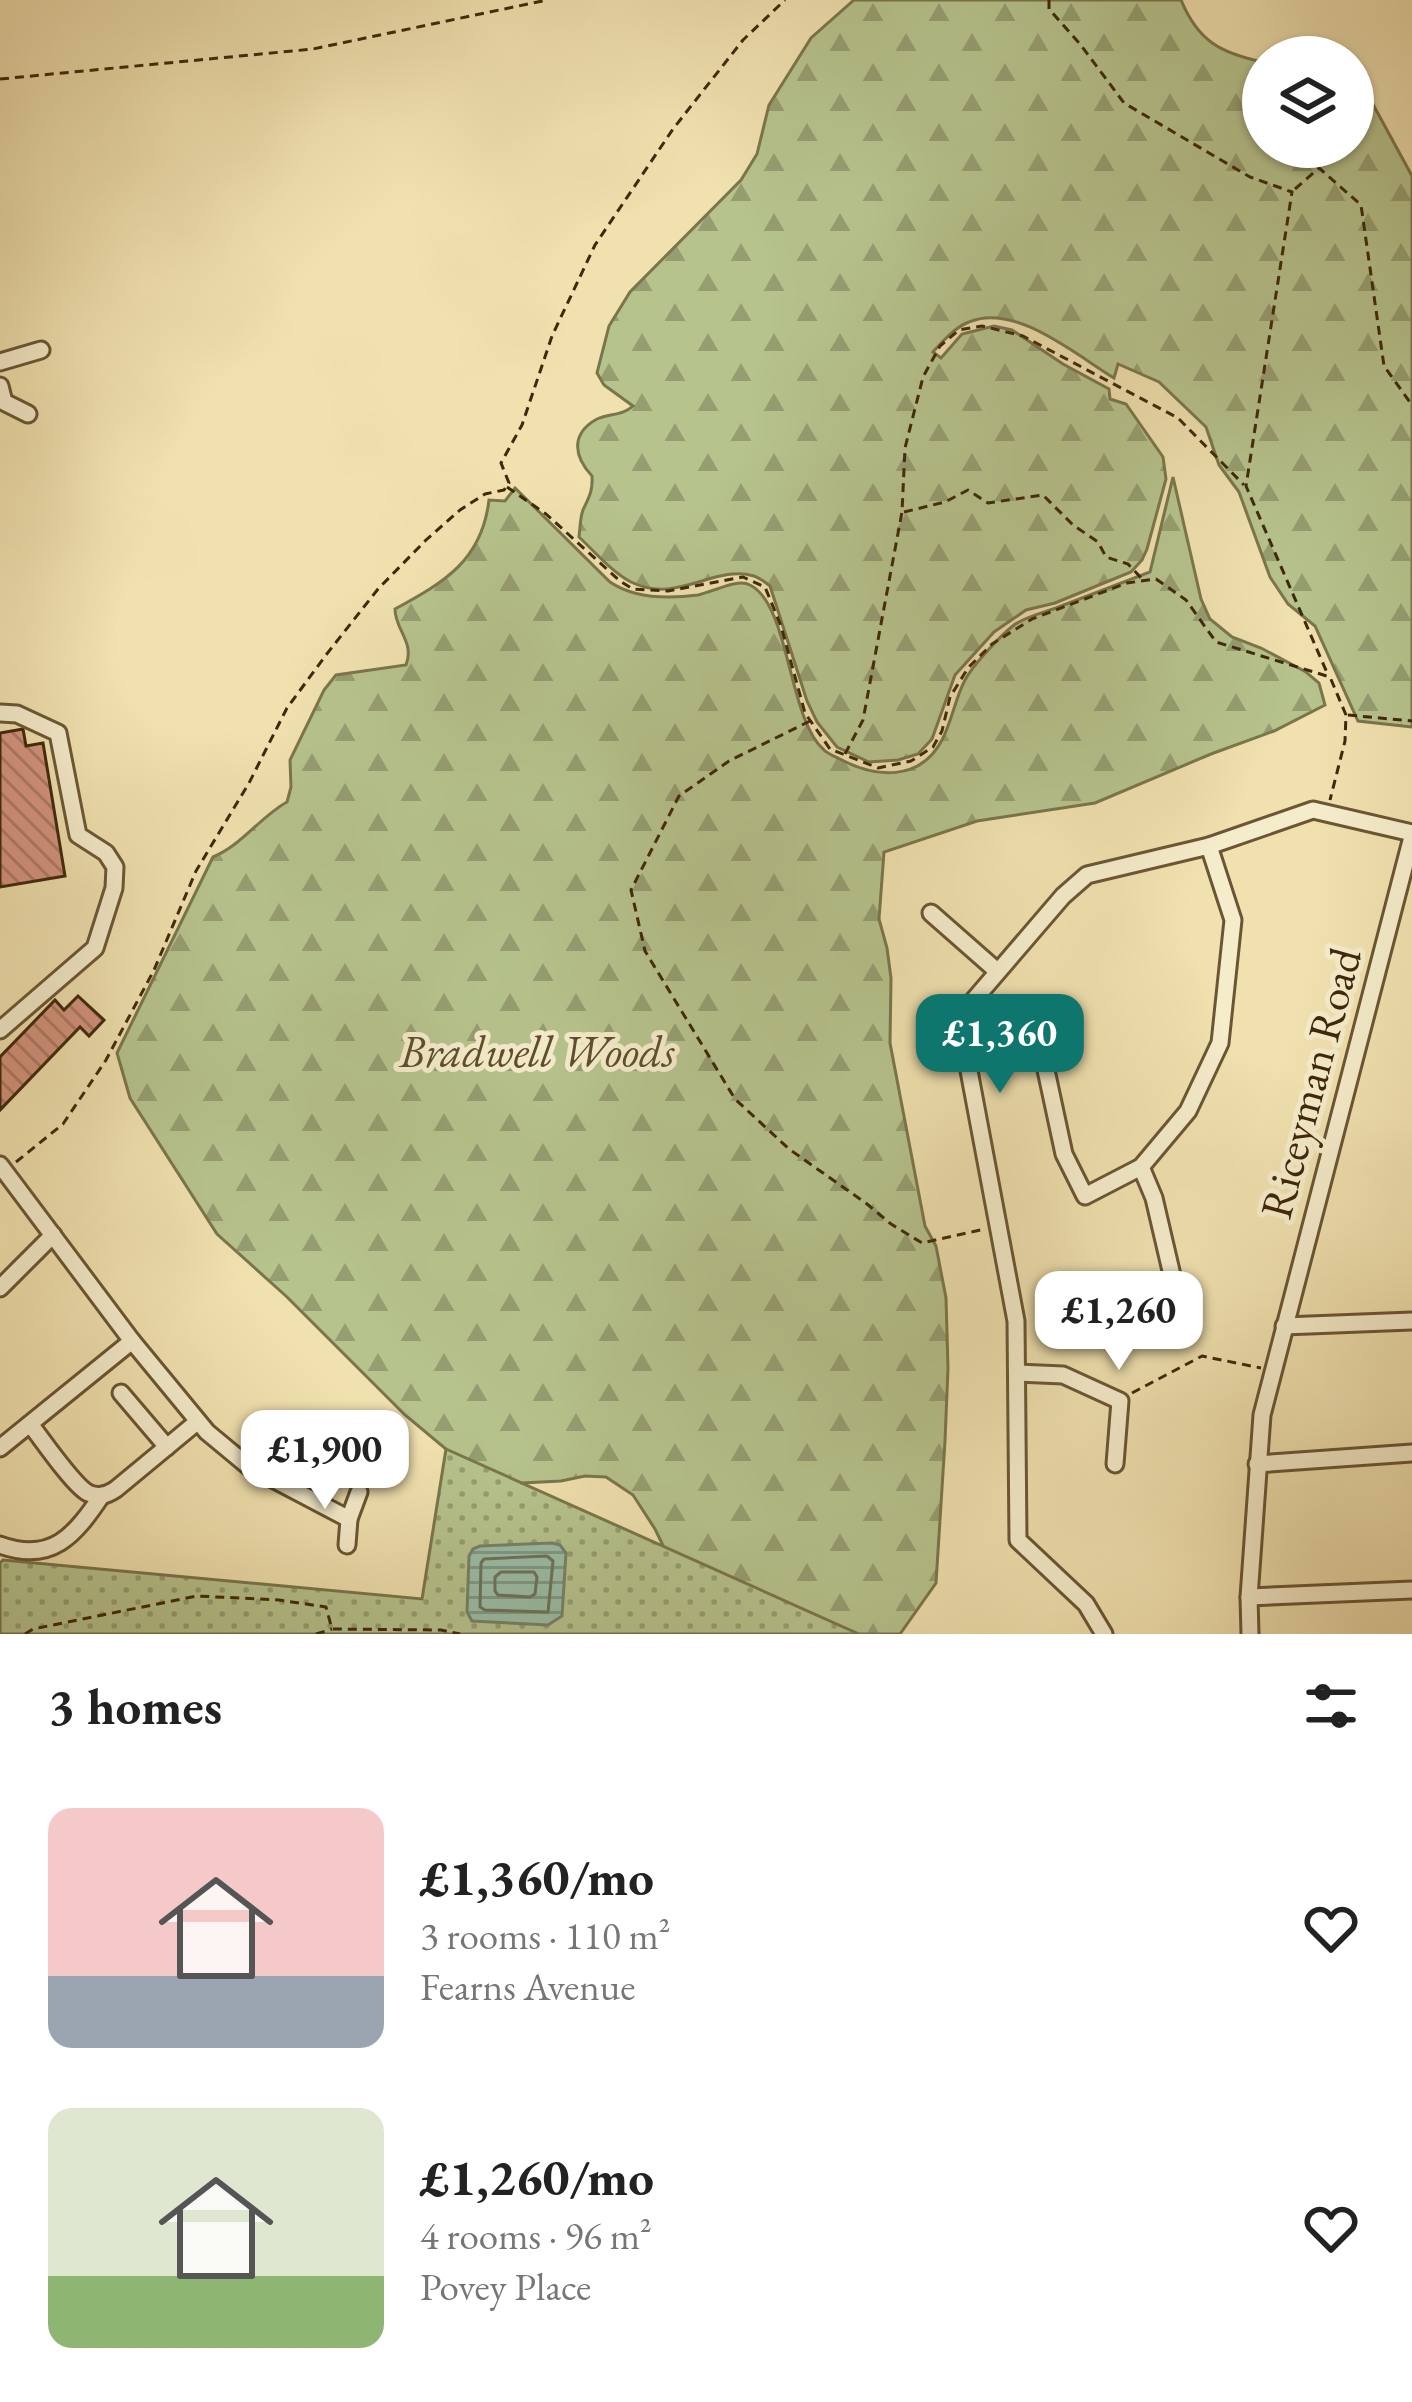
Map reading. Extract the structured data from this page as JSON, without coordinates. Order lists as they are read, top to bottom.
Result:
{
  "streets": {
    "street": ["Riceyman Road"]
  },
  "parks": ["Bradwell Woods"],
  "page": {
    "price": ["£1,360", "£1,260", "£1,900"],
    "heading": "3 homes",
    "list": [
      {
        "name": "£1,360/mo",
        "note": "3 rooms · 110 m² · Fearns Avenue"
      },
      {
        "name": "£1,260/mo",
        "note": "4 rooms · 96 m² · Povey Place"
      }
    ]
  }
}
